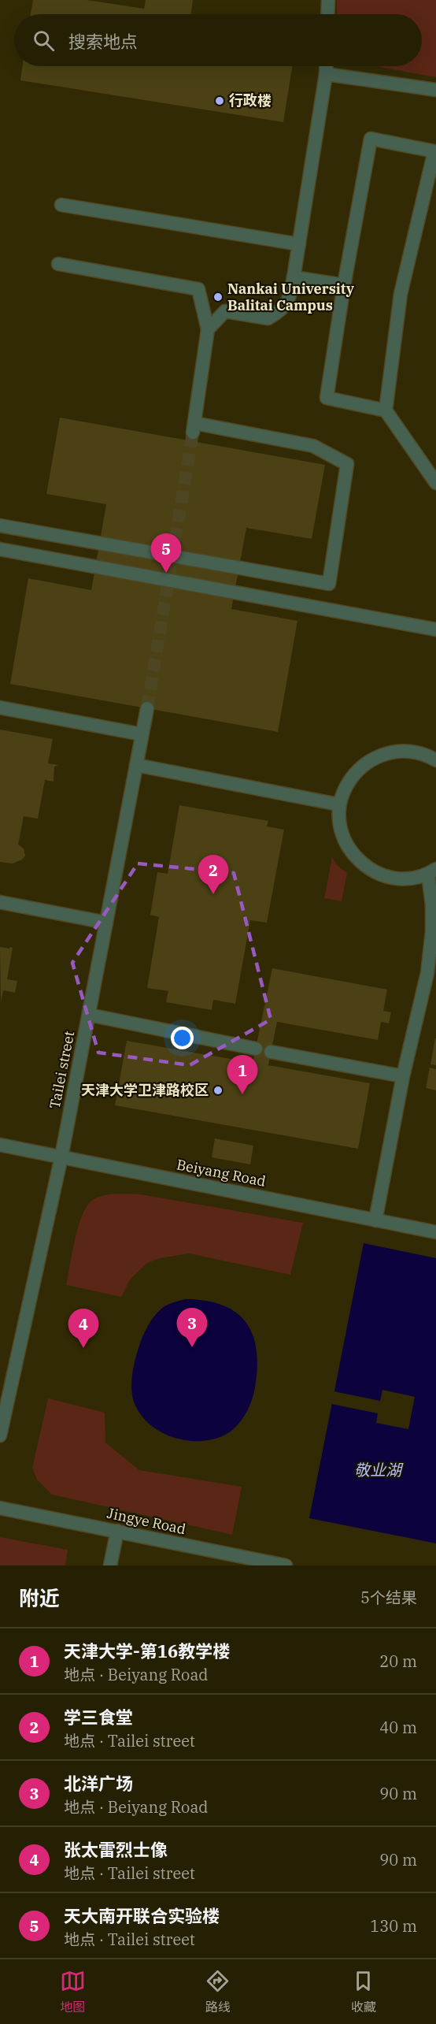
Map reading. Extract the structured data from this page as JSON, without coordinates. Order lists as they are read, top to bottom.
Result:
{
  "streets": {
    "street": ["Tailei street", "Beiyang Road", "Jingye Road"]
  },
  "crossings": [
    ["Tailei street", "Beiyang Road"]
  ],
  "water": ["敬业湖"],
  "places": ["行政楼", "Nankai University Balitai Campus", "天津大学卫津路校区"],
  "page": {
    "search": "搜索地点",
    "pins": [
      "5",
      "2",
      "1",
      "3",
      "4"
    ],
    "heading": ["附近", "5个结果"],
    "list": [
      {
        "mark": "1",
        "name": "天津大学-第16教学楼",
        "note": "地点 · Beiyang Road",
        "value": "20 m"
      },
      {
        "mark": "2",
        "name": "学三食堂",
        "note": "地点 · Tailei street",
        "value": "40 m"
      },
      {
        "mark": "3",
        "name": "北洋广场",
        "note": "地点 · Beiyang Road",
        "value": "90 m"
      },
      {
        "mark": "4",
        "name": "张太雷烈士像",
        "note": "地点 · Tailei street",
        "value": "90 m"
      },
      {
        "mark": "5",
        "name": "天大南开联合实验楼",
        "note": "地点 · Tailei street",
        "value": "130 m"
      }
    ],
    "nav": ["地图", "路线", "收藏"]
  }
}
